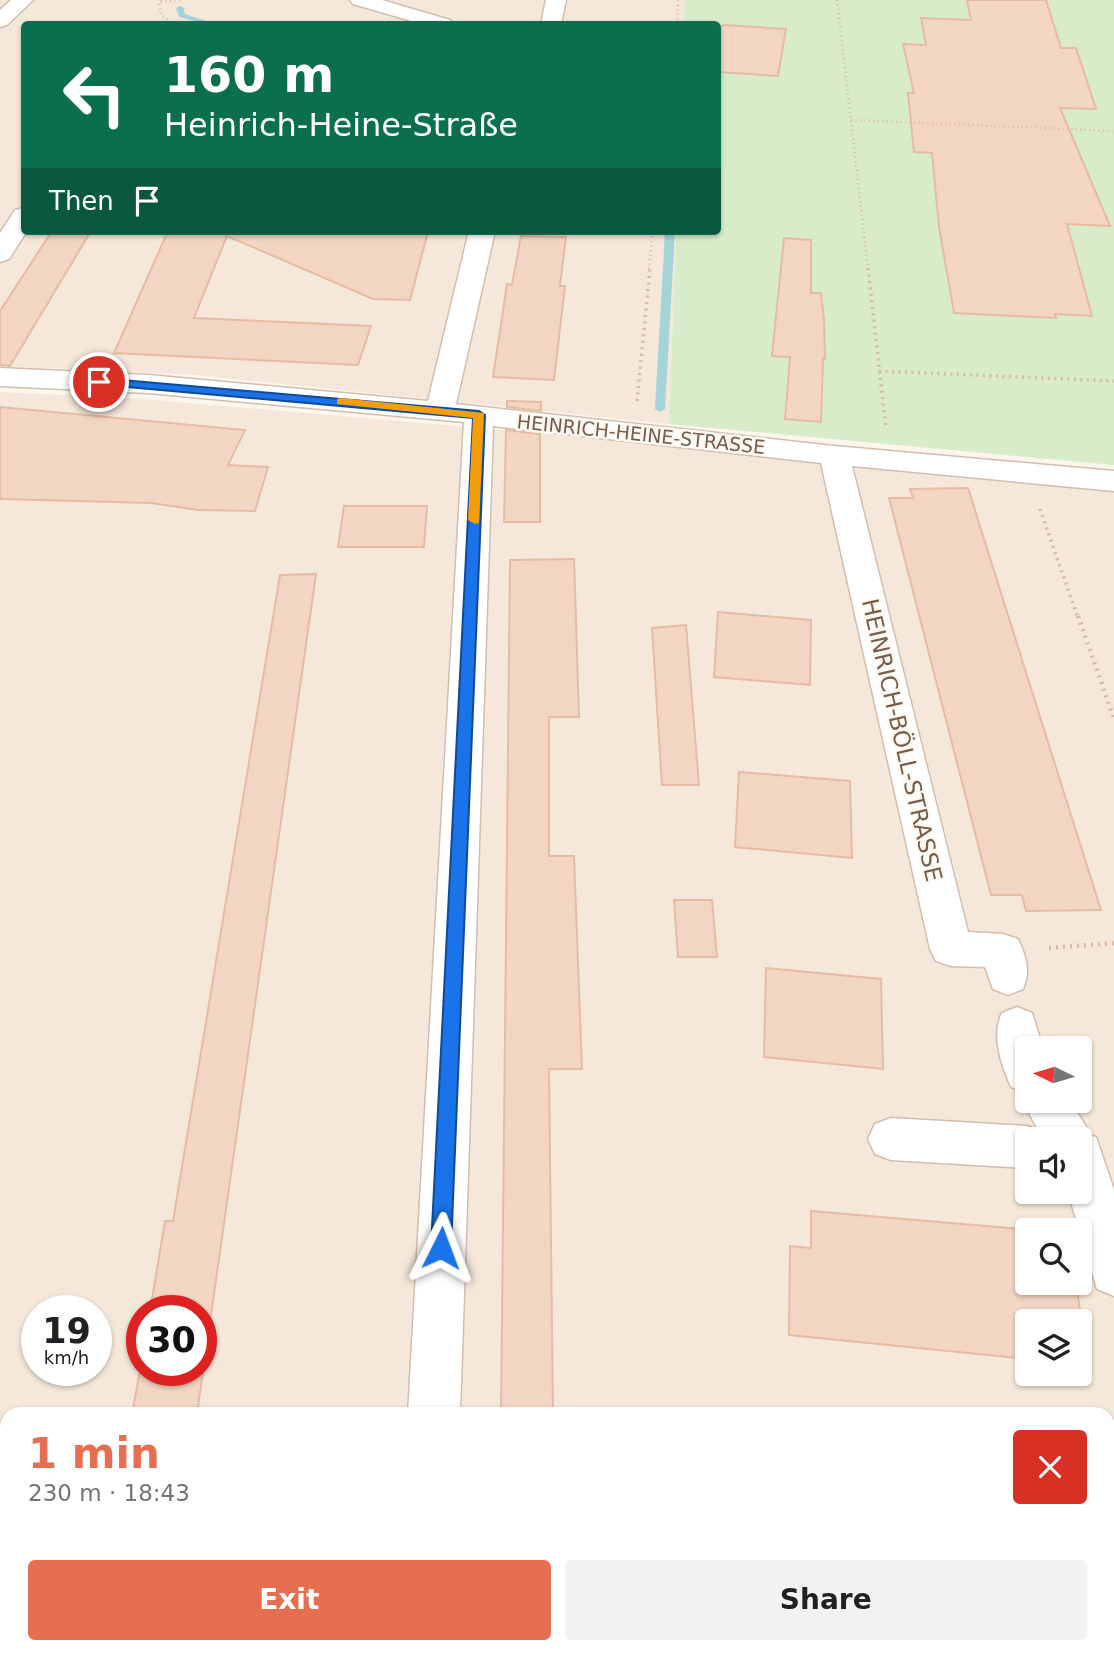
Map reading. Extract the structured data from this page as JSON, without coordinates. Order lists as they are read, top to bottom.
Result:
{
  "streets": {
    "street": ["HEINRICH-HEINE-STRASSE", "HEINRICH-BÖLL-STRASSE"]
  },
  "crossings": [
    ["HEINRICH-HEINE-STRASSE", "HEINRICH-BÖLL-STRASSE"]
  ],
  "north": "left",
  "page": {
    "turn": ["160 m", "Heinrich-Heine-Straße"],
    "then": "Then",
    "speed": "19 km/h",
    "limit": "30",
    "heading": ["1 min", "230 m · 18:43"],
    "buttons": ["Exit", "Share"]
  }
}
